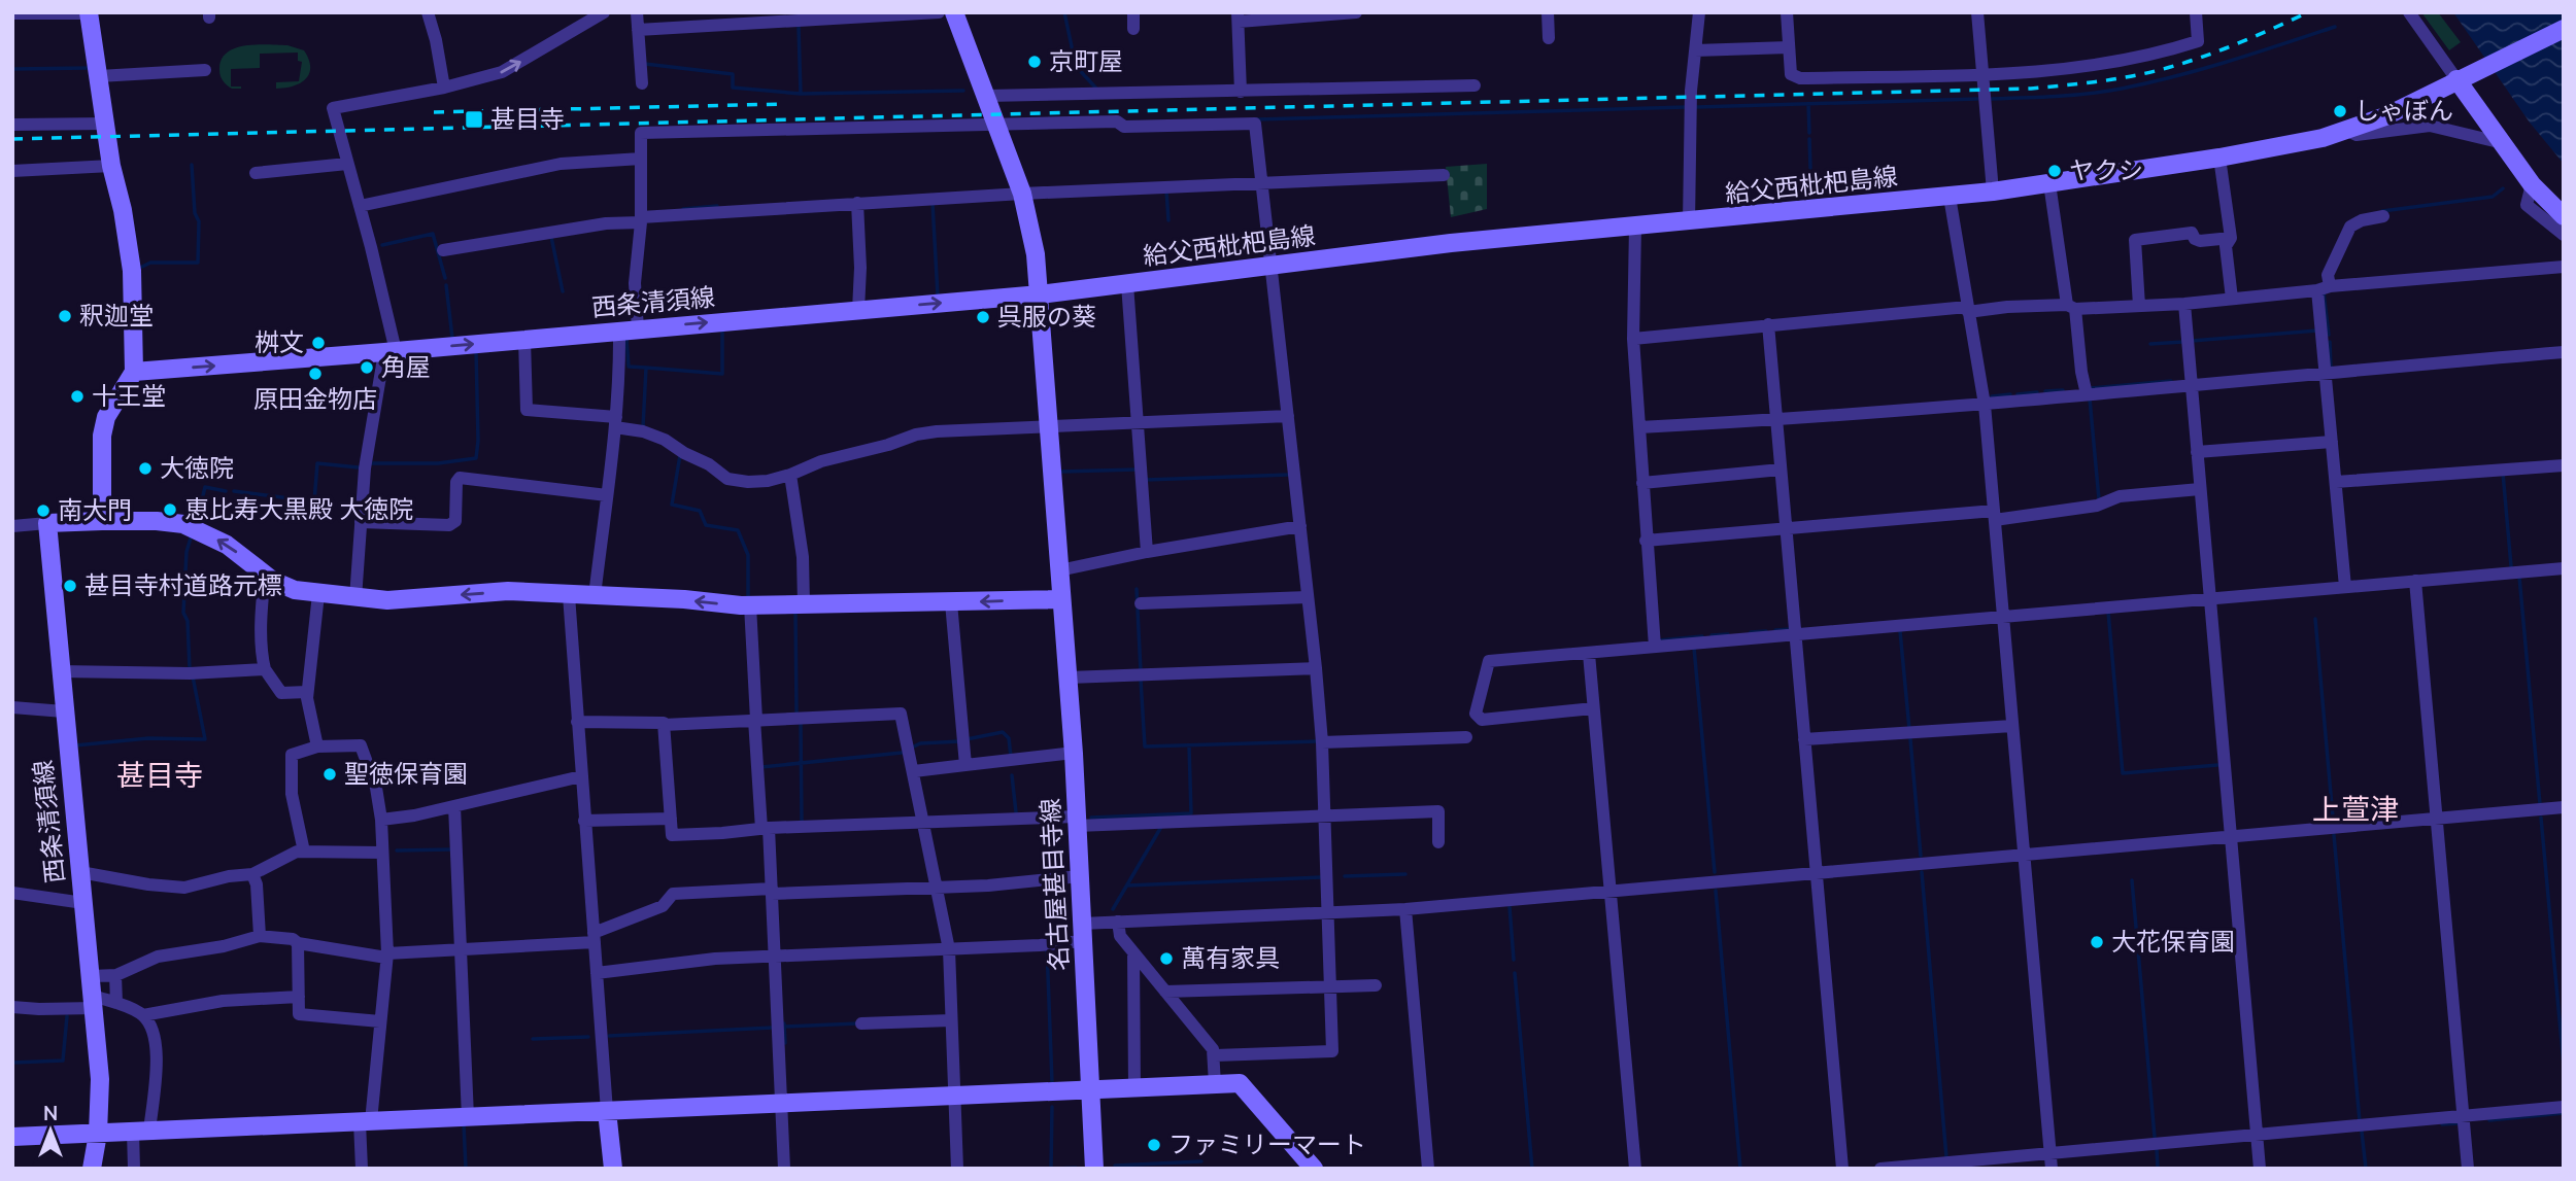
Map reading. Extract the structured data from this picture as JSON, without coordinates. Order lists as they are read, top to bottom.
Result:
{
  "streets": {
    "main road": ["給父西枇杷島線", "西条清須線", "名古屋甚目寺線"]
  },
  "crossings": [
    ["給父西枇杷島線", "西条清須線"],
    ["給父西枇杷島線", "名古屋甚目寺線"],
    ["西条清須線", "名古屋甚目寺線"]
  ],
  "one_way": ["西条清須線"],
  "districts": ["甚目寺", "上萱津"],
  "places": {
    "other": [
      "京町屋",
      "しゃぼん",
      "ヤクシ",
      "釈迦堂",
      "呉服の葵",
      "桝文",
      "角屋",
      "原田金物店",
      "十王堂",
      "大徳院",
      "恵比寿大黒殿 大徳院",
      "南大門",
      "甚目寺村道路元標",
      "聖徳保育園",
      "大花保育園",
      "萬有家具",
      "ファミリーマート"
    ],
    "transit": ["甚目寺"]
  },
  "north": "top"
}
